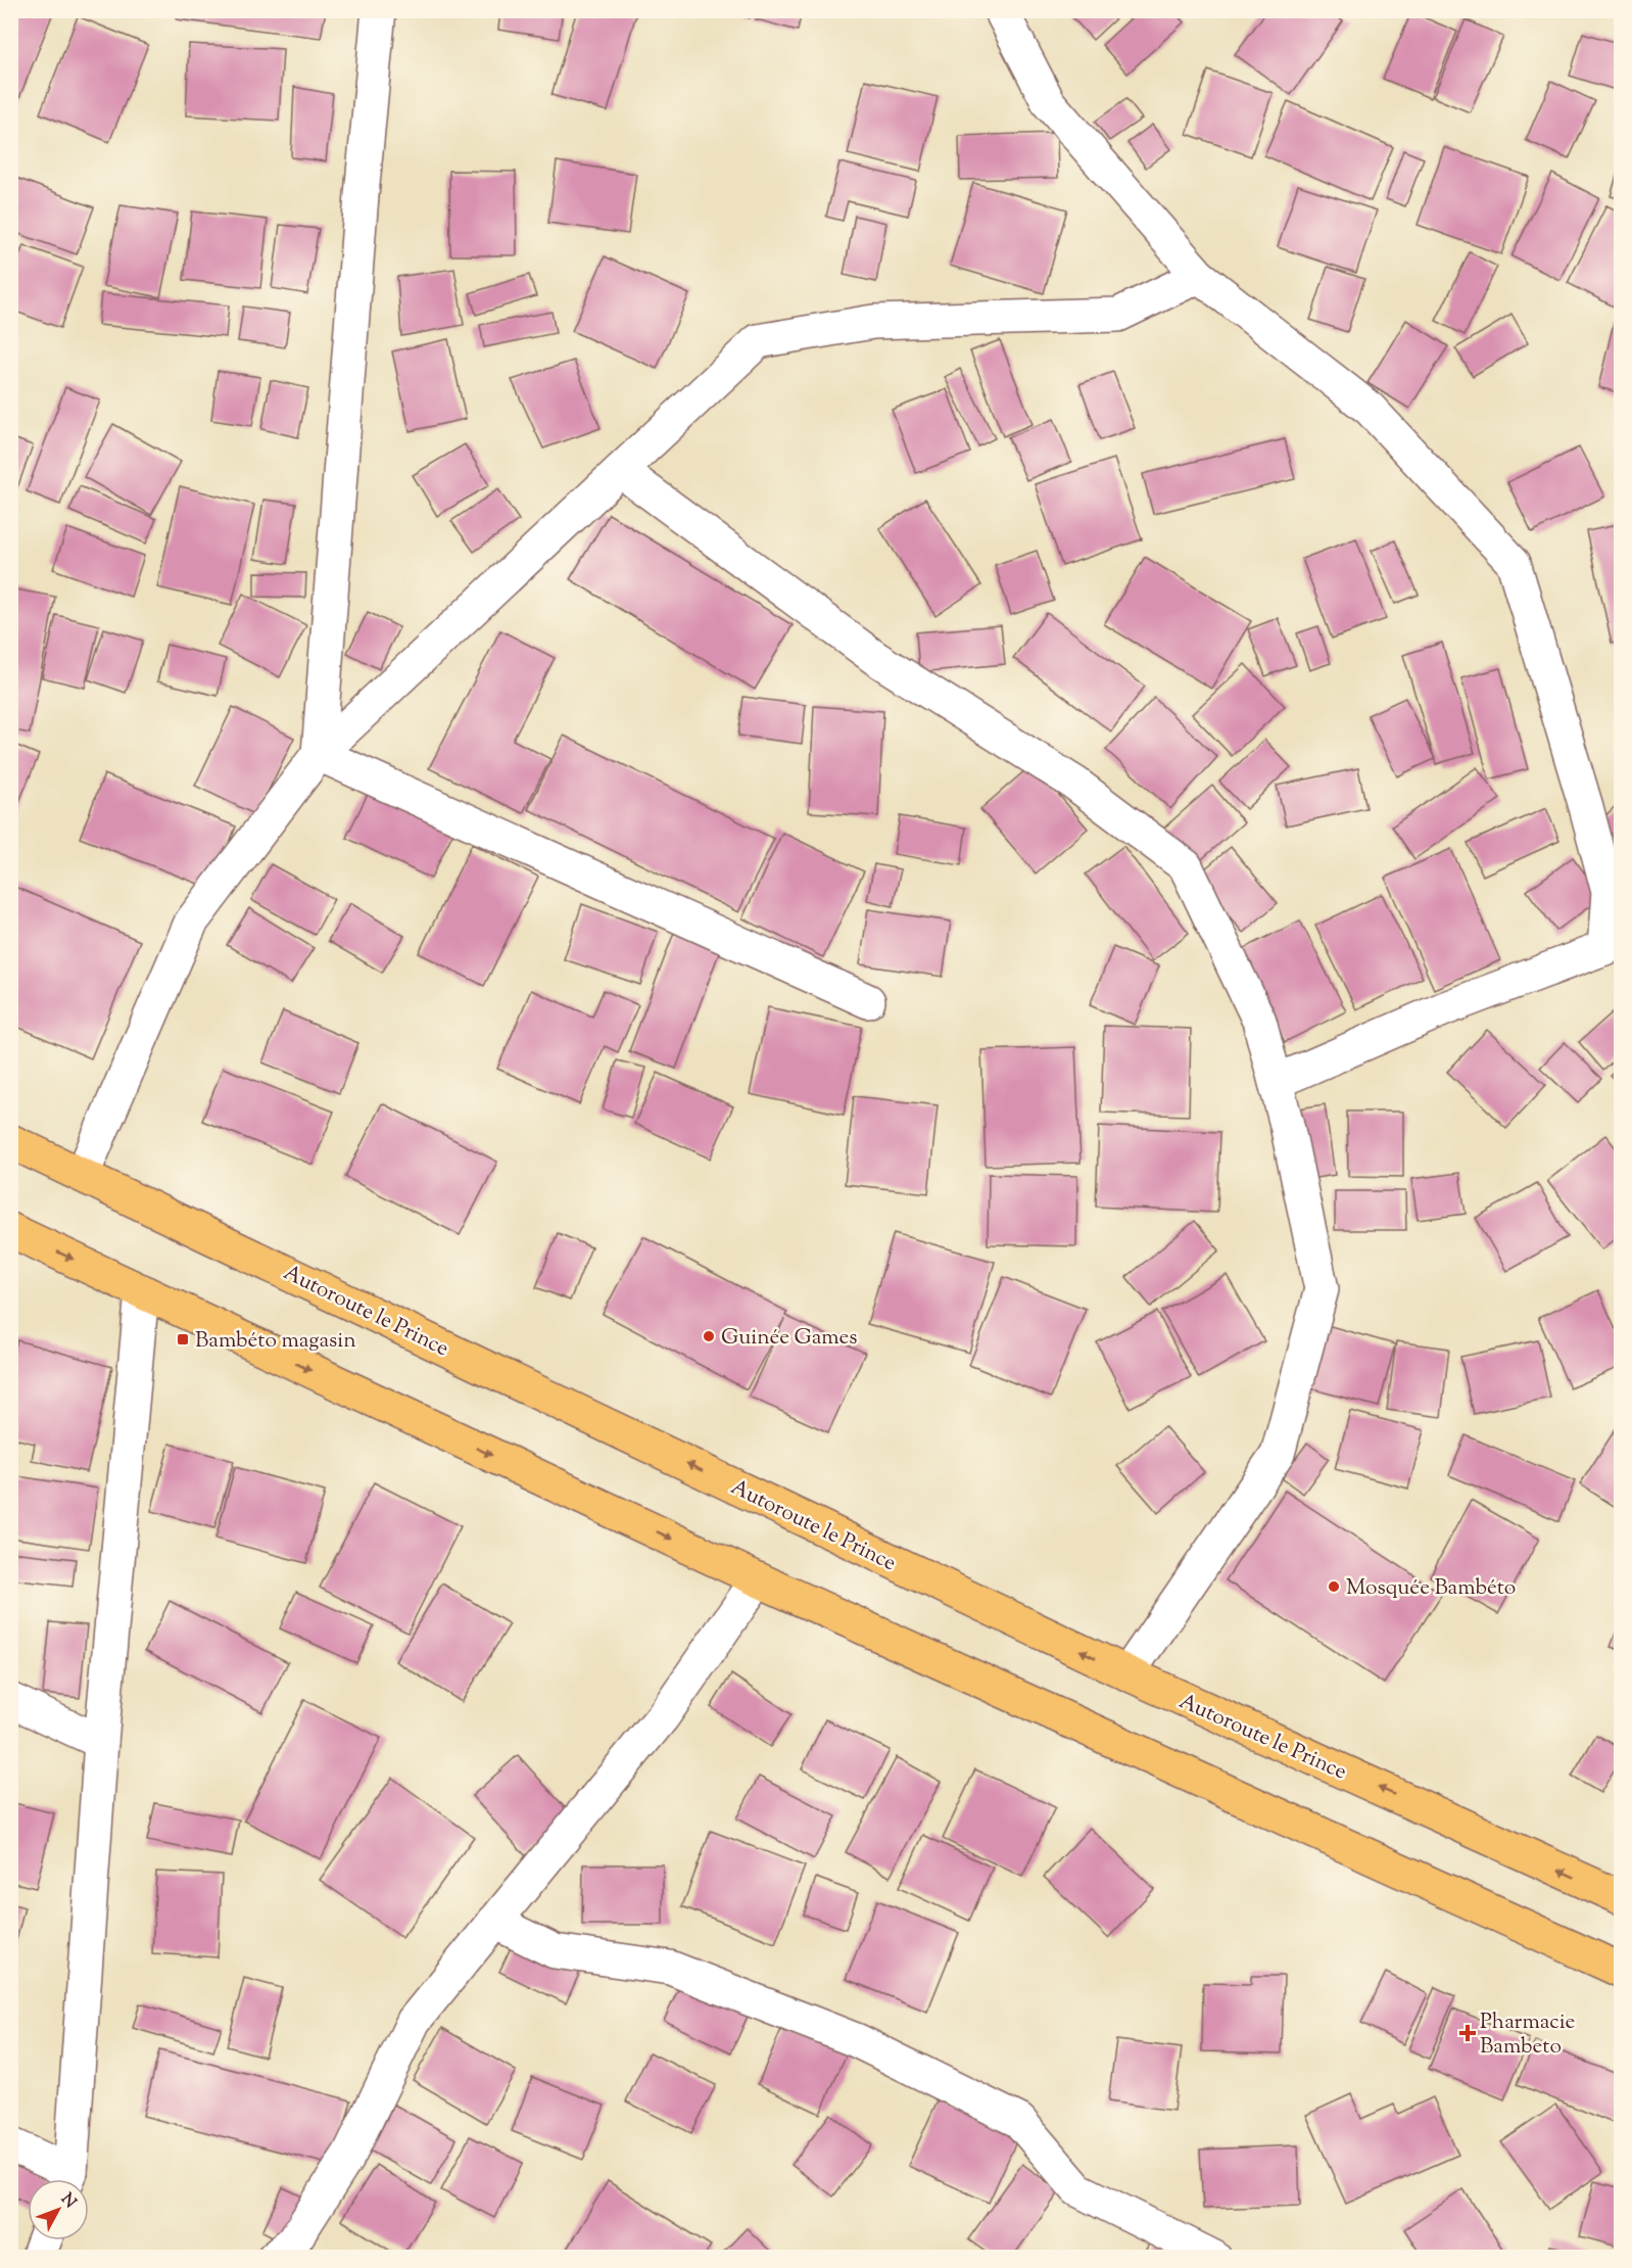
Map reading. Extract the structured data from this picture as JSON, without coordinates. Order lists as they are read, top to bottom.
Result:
{
  "streets": {
    "main road": ["Autoroute le Prince"]
  },
  "places": {
    "other": ["Guinée Games", "Mosquée Bambéto"],
    "transit": ["Bambéto magasin"],
    "health": ["Pharmacie Bambeto"]
  },
  "north": "top right"
}
